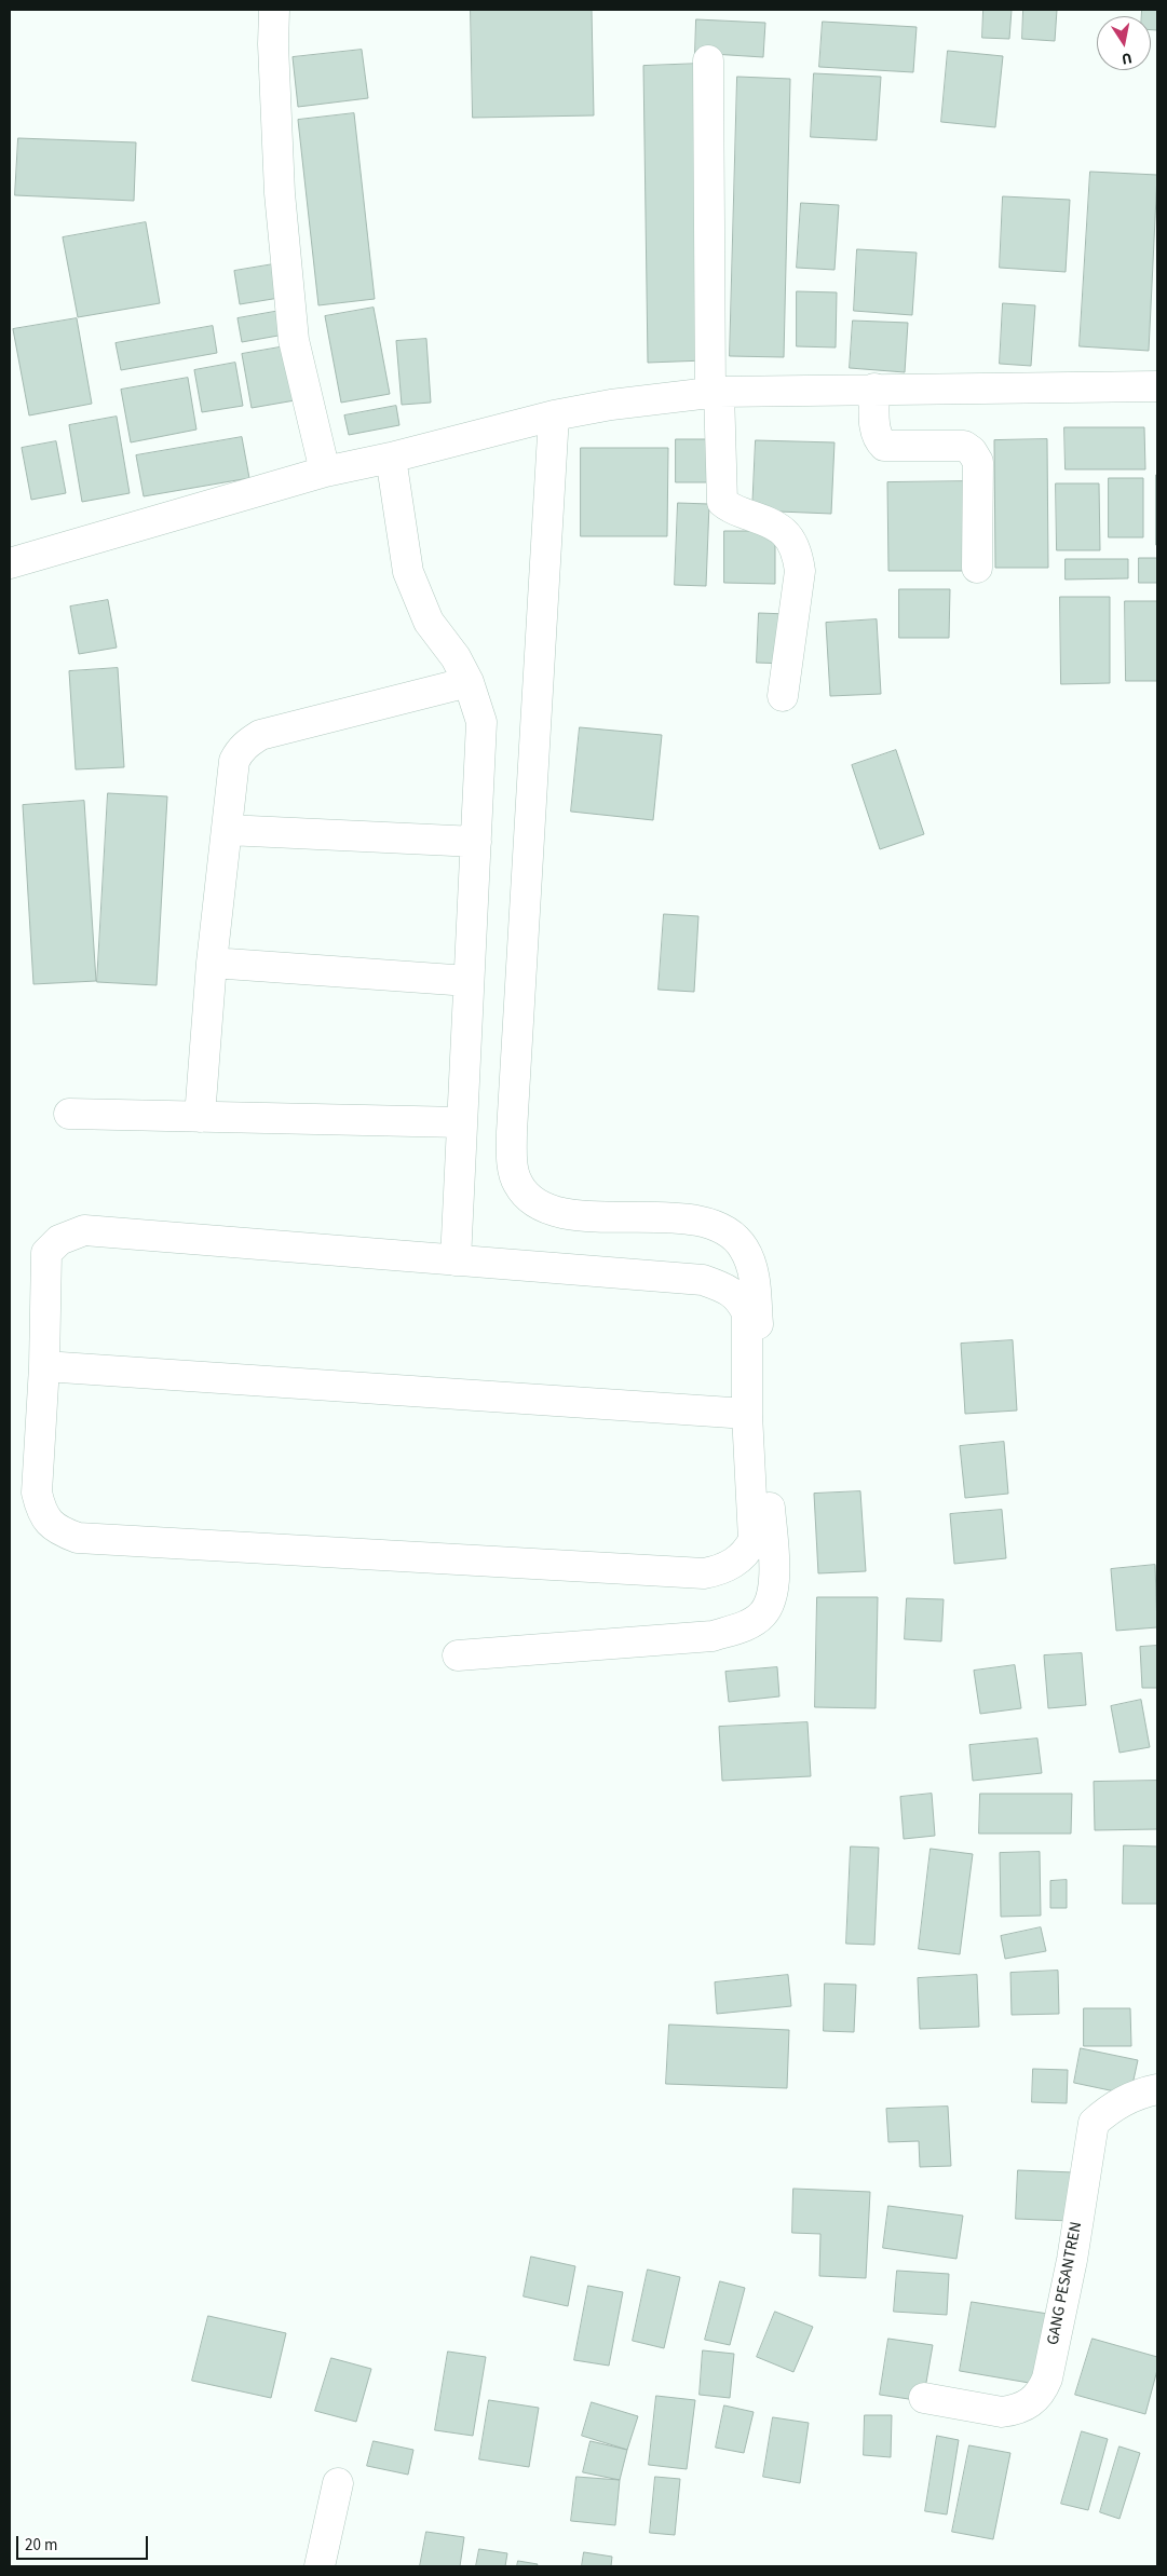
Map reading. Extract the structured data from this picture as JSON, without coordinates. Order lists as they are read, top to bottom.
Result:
{
  "streets": {
    "street": ["GANG PESANTREN"]
  },
  "scale_bar": "20 m",
  "north": "bottom"
}
